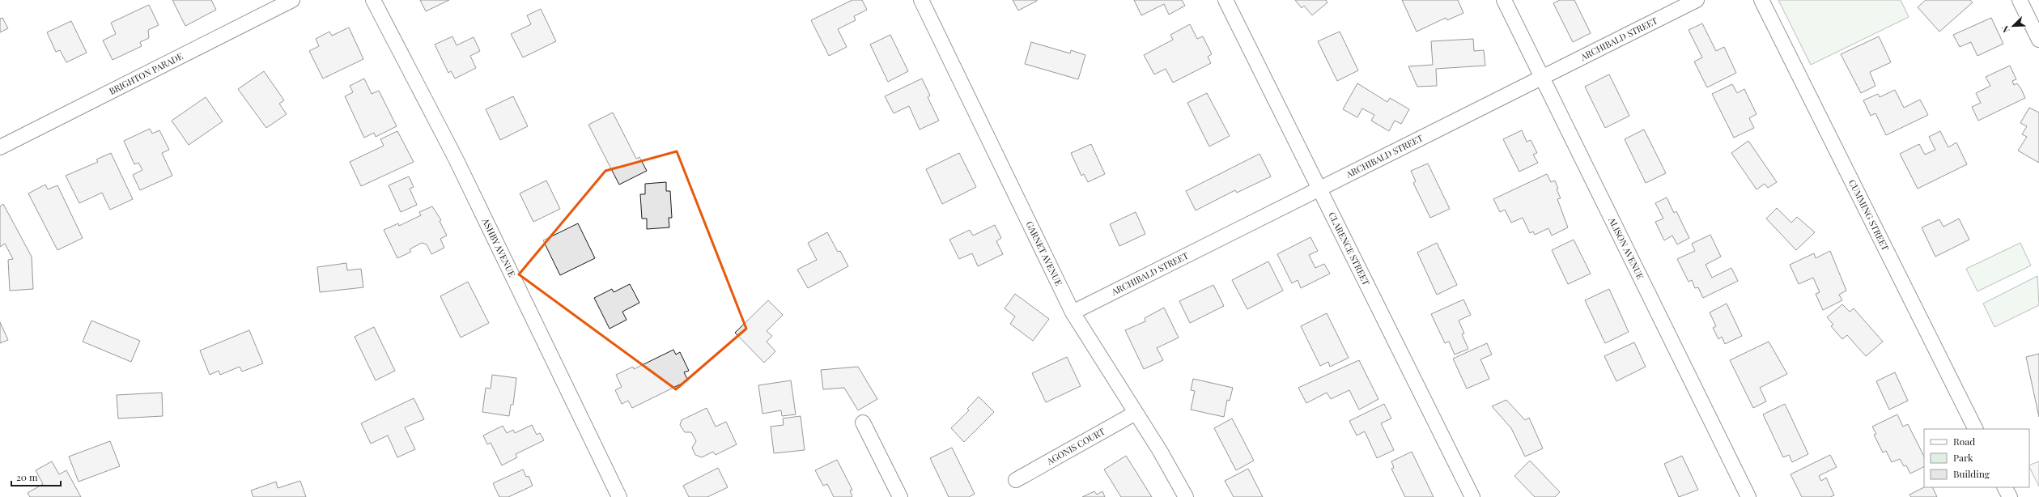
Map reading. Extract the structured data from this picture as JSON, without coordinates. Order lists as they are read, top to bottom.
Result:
{
  "streets": {
    "street": [
      "ARCHIBALD STREET",
      "BRIGHTON PARADE",
      "CUMMING STREET",
      "ASHBY AVENUE",
      "CLARENCE STREET",
      "ALISON AVENUE",
      "GARNET AVENUE",
      "AGONIS COURT"
    ]
  },
  "crossings": [
    ["ARCHIBALD STREET", "CLARENCE STREET"],
    ["ARCHIBALD STREET", "ALISON AVENUE"],
    ["ARCHIBALD STREET", "GARNET AVENUE"],
    ["GARNET AVENUE", "AGONIS COURT"]
  ],
  "legend": ["Road", "Park", "Building"],
  "scale_bar": "20 m",
  "north": "bottom left"
}
